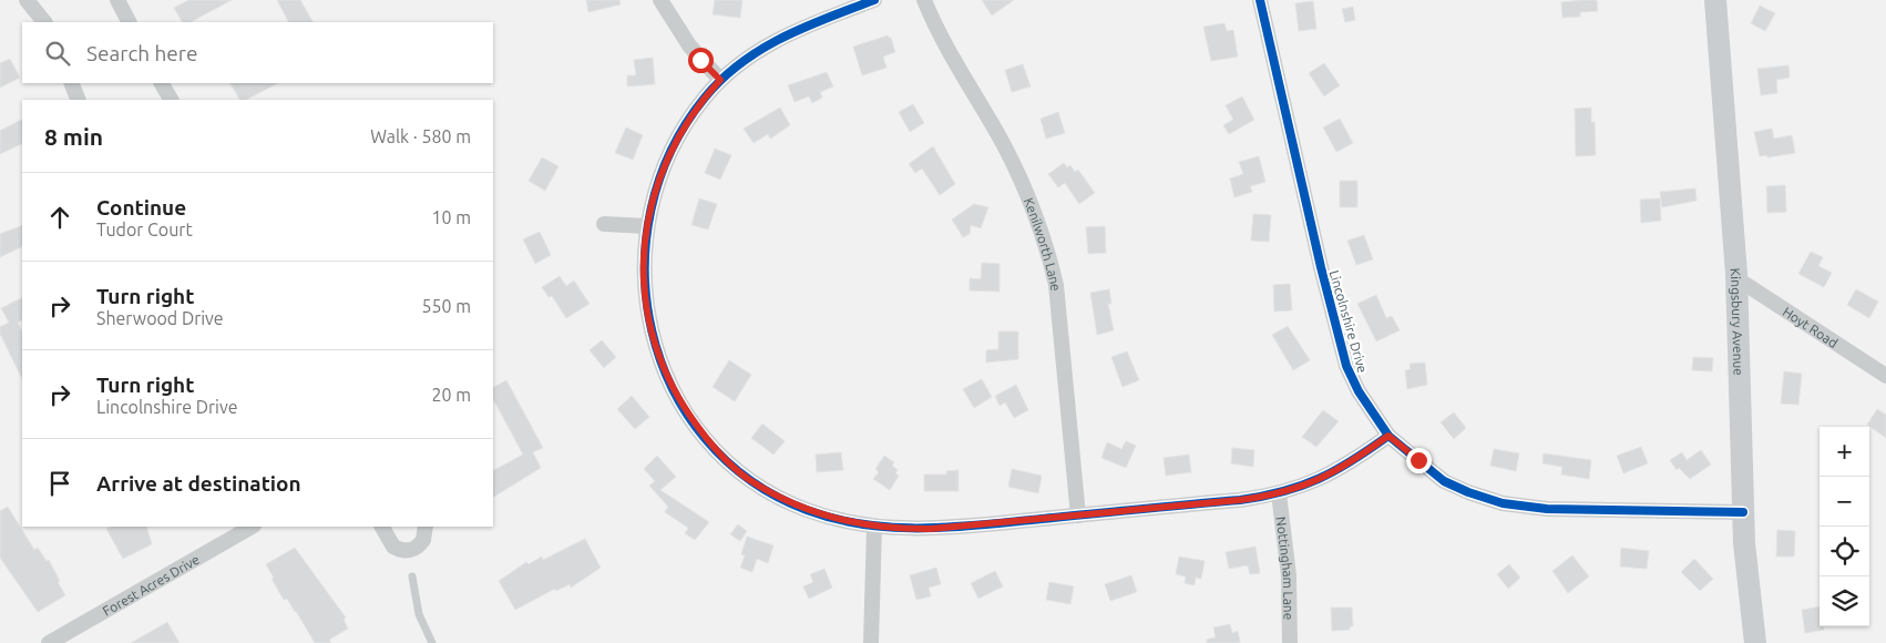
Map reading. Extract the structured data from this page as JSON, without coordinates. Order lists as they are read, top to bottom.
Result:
{
  "streets": {
    "main road": ["Kingsbury Avenue"],
    "street": [
      "Kenilworth Lane",
      "Lincolnshire Drive",
      "Hoyt Road",
      "Nottingham Lane",
      "Forest Acres Drive"
    ]
  },
  "crossings": [
    ["Lincolnshire Drive", "Kingsbury Avenue"],
    ["Kingsbury Avenue", "Hoyt Road"]
  ],
  "page": {
    "search": "Search here",
    "heading": ["8 min", "Walk · 580 m"],
    "list": [
      ["Continue", "Tudor Court", "10 m"],
      ["Turn right", "Sherwood Drive", "550 m"],
      ["Turn right", "Lincolnshire Drive", "20 m"],
      "Arrive at destination"
    ],
    "map_buttons": ["+", "−"]
  }
}
